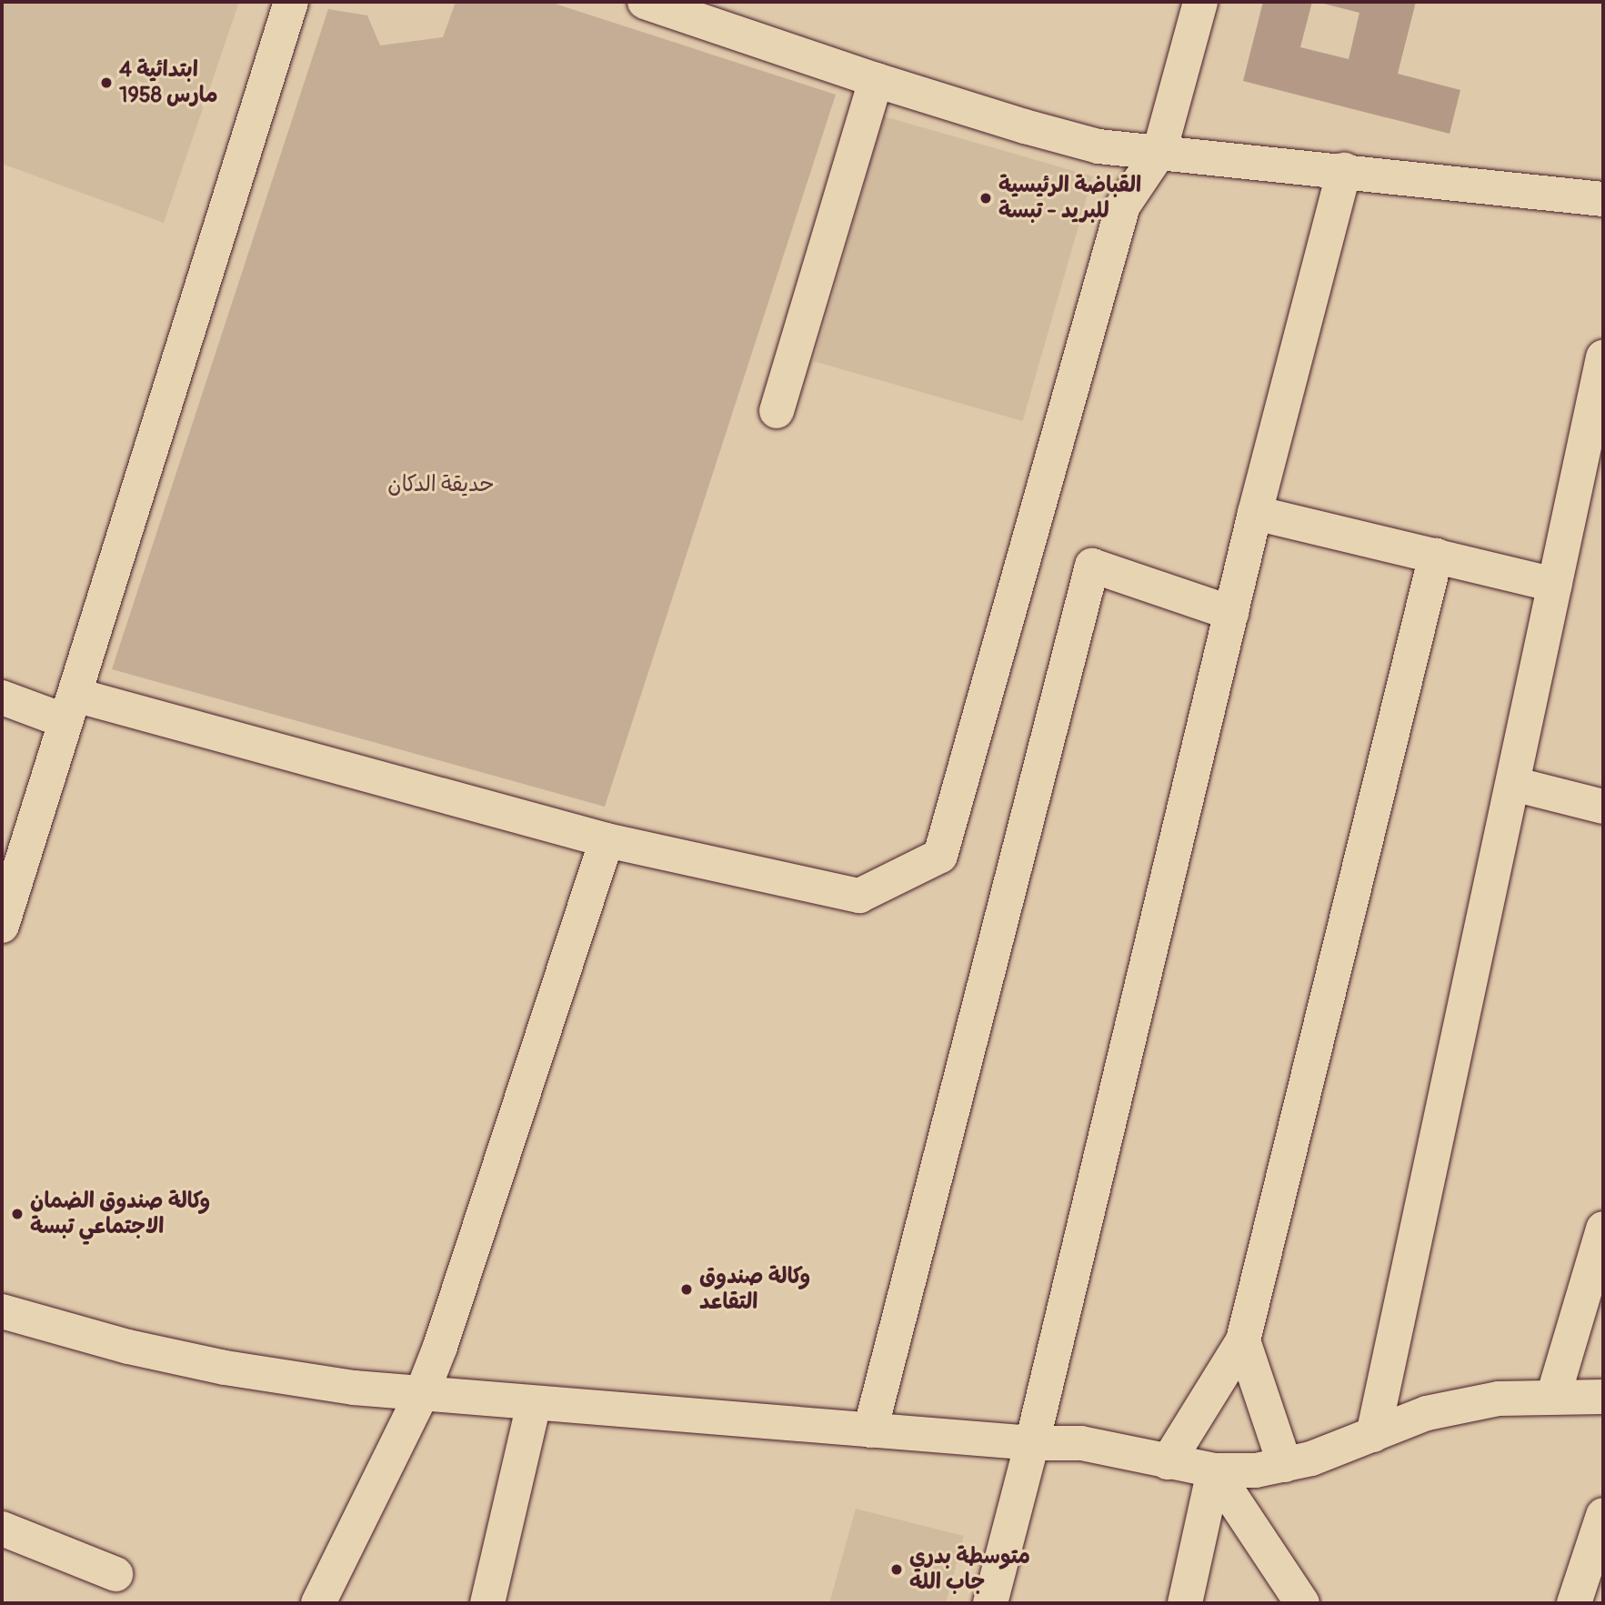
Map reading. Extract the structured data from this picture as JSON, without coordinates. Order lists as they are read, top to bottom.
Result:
{
  "parks": ["حديقة الدكان"],
  "places": [
    "ابتدائية 4 مارس 1958",
    "القباضة الرئيسية للبريد - تبسة",
    "وكالة صندوق الضمان الاجتماعي تبسة",
    "وكالة صندوق التقاعد",
    "متوسطة بدري جاب الله"
  ]
}
